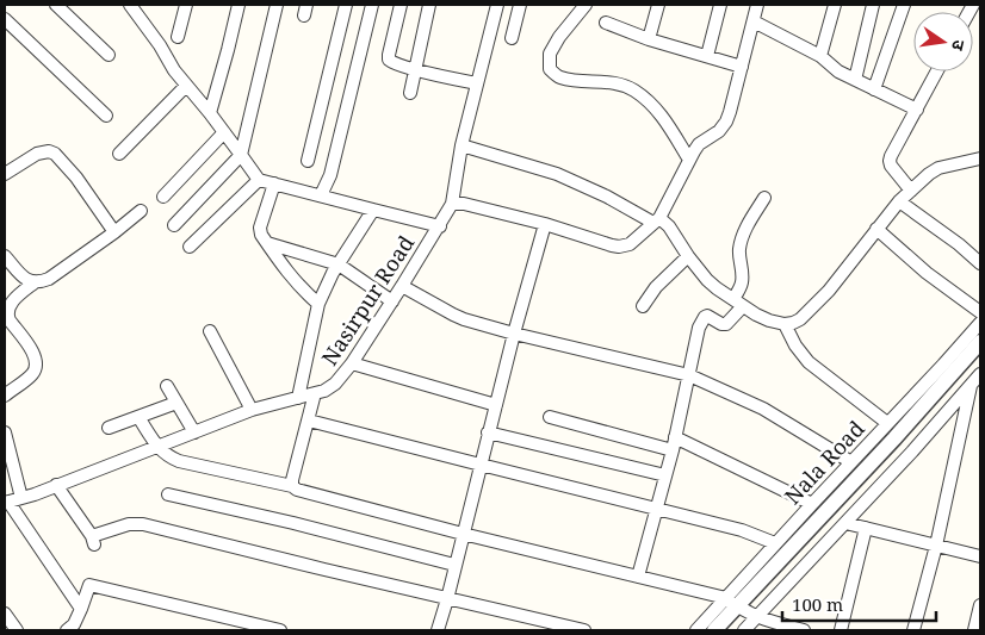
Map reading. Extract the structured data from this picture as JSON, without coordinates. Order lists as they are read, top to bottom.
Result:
{
  "streets": {
    "street": ["Nasirpur Road", "Nala Road"]
  },
  "scale_bar": "100 m",
  "north": "right"
}
